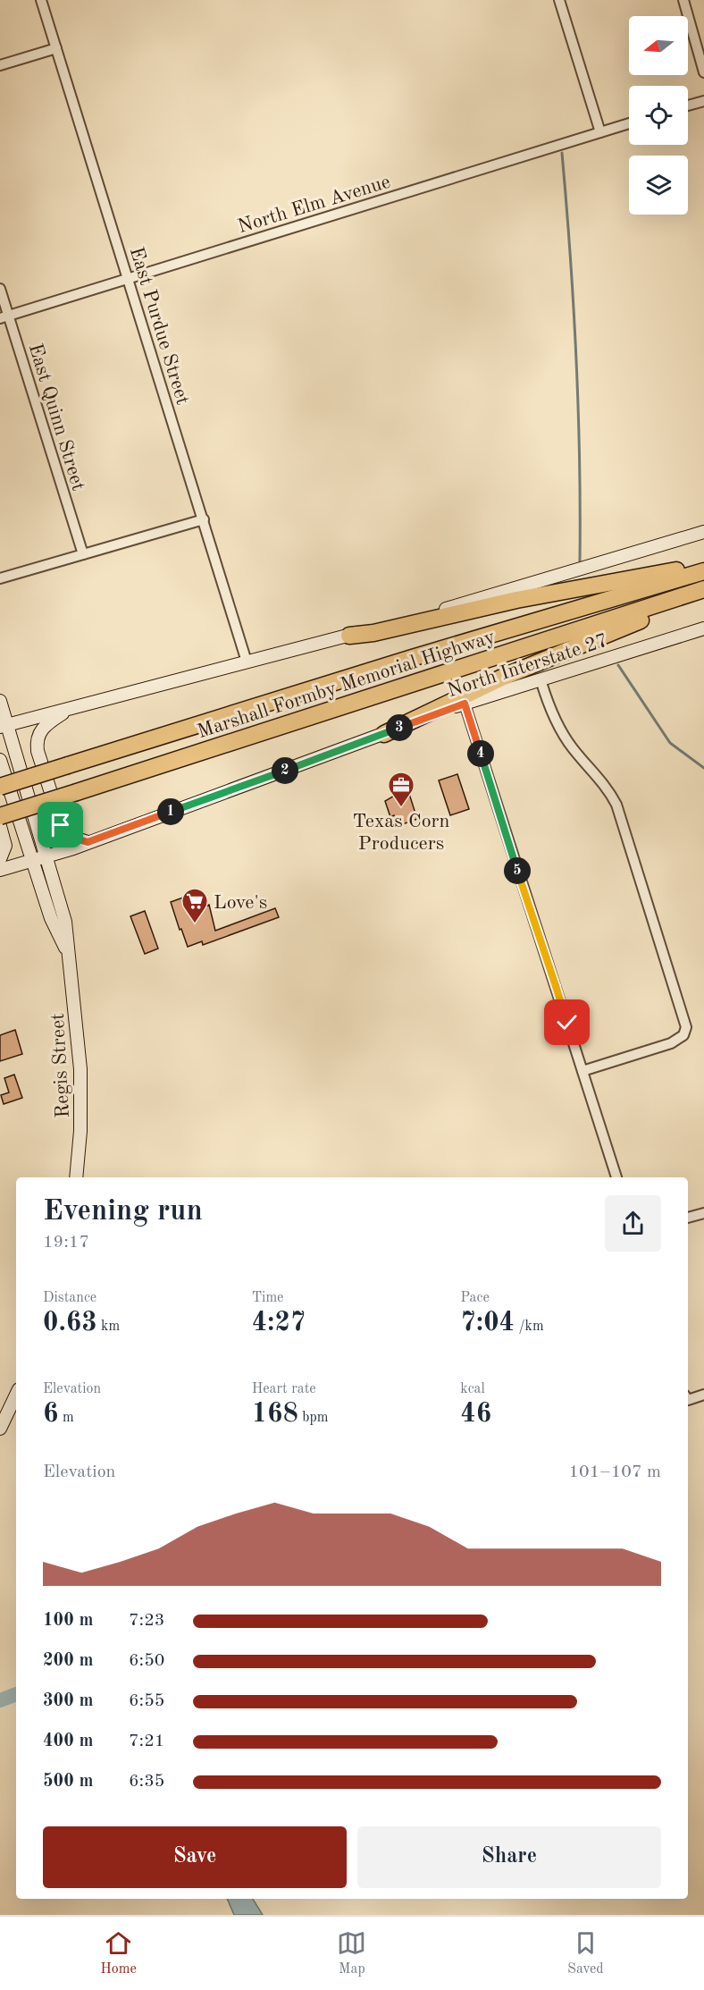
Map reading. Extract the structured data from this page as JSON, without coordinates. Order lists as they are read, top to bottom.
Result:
{
  "streets": {
    "highway": ["Marshall Formby Memorial Highway"],
    "main road": ["North Interstate 27", "Regis Street"],
    "street": ["North Elm Avenue", "East Purdue Street", "East Quinn Street"]
  },
  "crossings": [
    ["North Elm Avenue", "East Purdue Street"],
    ["North Elm Avenue", "East Quinn Street"],
    ["North Interstate 27", "Regis Street"]
  ],
  "places": {
    "office": ["Texas Corn Producers"],
    "supermarket": ["Love's"]
  },
  "north": "left",
  "page": {
    "pins": [
      "3",
      "4",
      "2",
      "1",
      "5"
    ],
    "heading": ["Evening run", "19:17"],
    "stats": [
      ["Distance", "0.63 km"],
      ["Time", "4:27"],
      ["Pace", "7:04 /km"],
      ["Elevation", "6 m"],
      ["Heart rate", "168 bpm"],
      ["kcal", "46"]
    ],
    "chart": ["Elevation", "101–107 m"],
    "list": [
      {
        "name": "100 m",
        "note": "7:23"
      },
      {
        "name": "200 m",
        "note": "6:50"
      },
      {
        "name": "300 m",
        "note": "6:55"
      },
      {
        "name": "400 m",
        "note": "7:21"
      },
      {
        "name": "500 m",
        "note": "6:35"
      }
    ],
    "buttons": ["Save", "Share"],
    "tabs": ["Home", "Map", "Saved"]
  }
}
